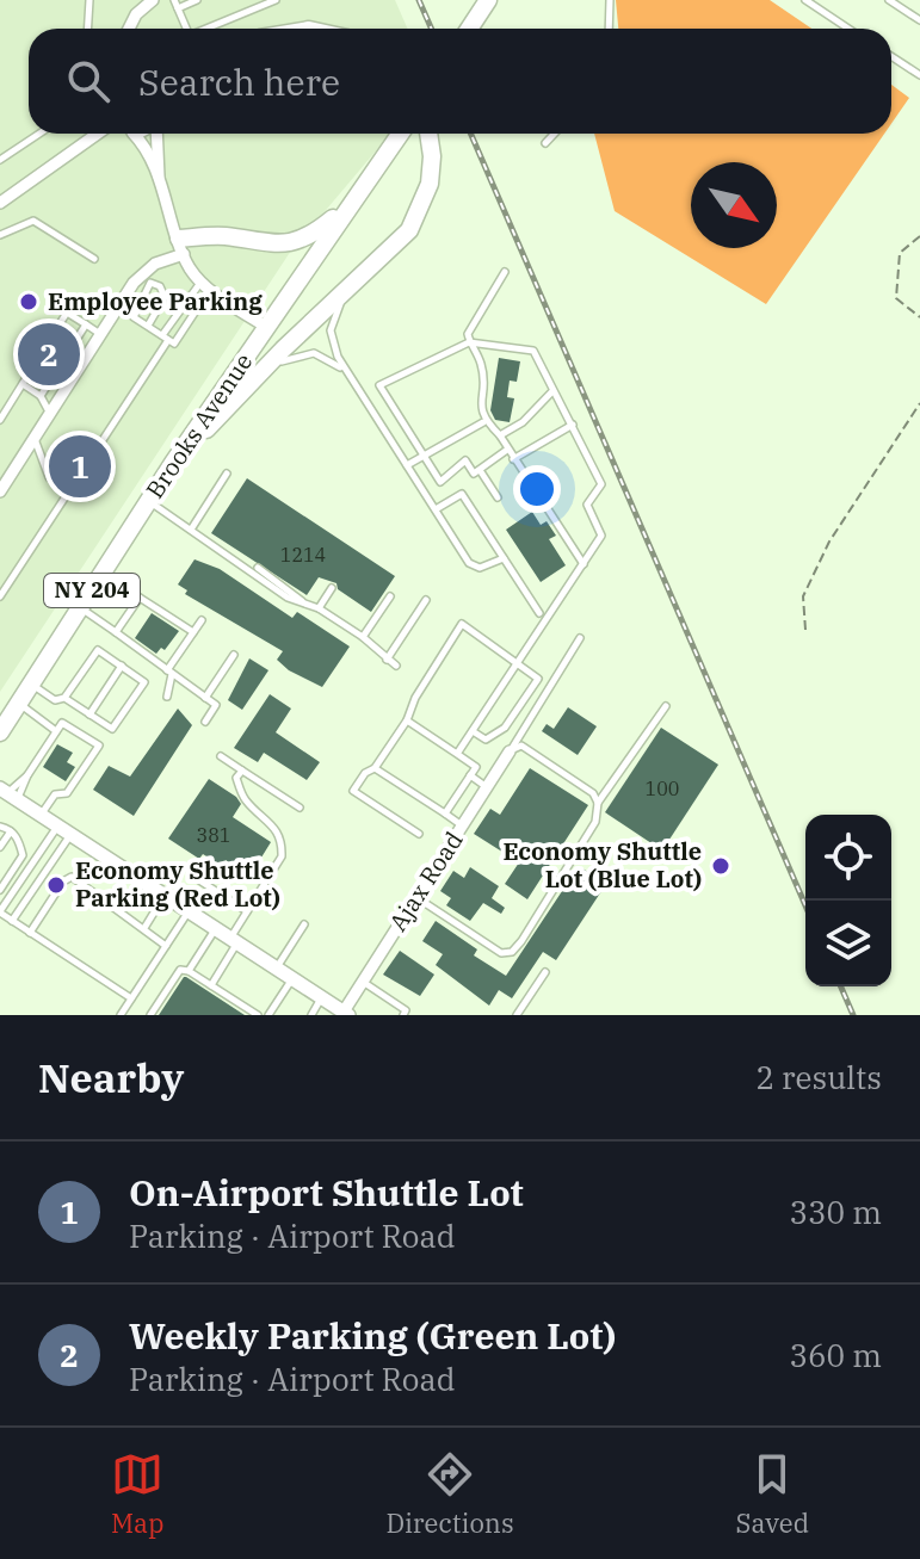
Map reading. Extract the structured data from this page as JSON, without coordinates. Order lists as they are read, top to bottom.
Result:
{
  "streets": {
    "main road": ["Brooks Avenue", "NY 204"],
    "street": ["Ajax Road"]
  },
  "places": ["Employee Parking", "Economy Shuttle Lot (Blue Lot)", "Economy Shuttle Parking (Red Lot)"],
  "house_numbers": ["1214", "100", "381"],
  "north": "bottom right",
  "page": {
    "search": "Search here",
    "pins": ["2", "1"],
    "heading": ["Nearby", "2 results"],
    "list": [
      {
        "mark": "1",
        "name": "On-Airport Shuttle Lot",
        "note": "Parking · Airport Road",
        "value": "330 m"
      },
      {
        "mark": "2",
        "name": "Weekly Parking (Green Lot)",
        "note": "Parking · Airport Road",
        "value": "360 m"
      }
    ],
    "nav": ["Map", "Directions", "Saved"]
  }
}
